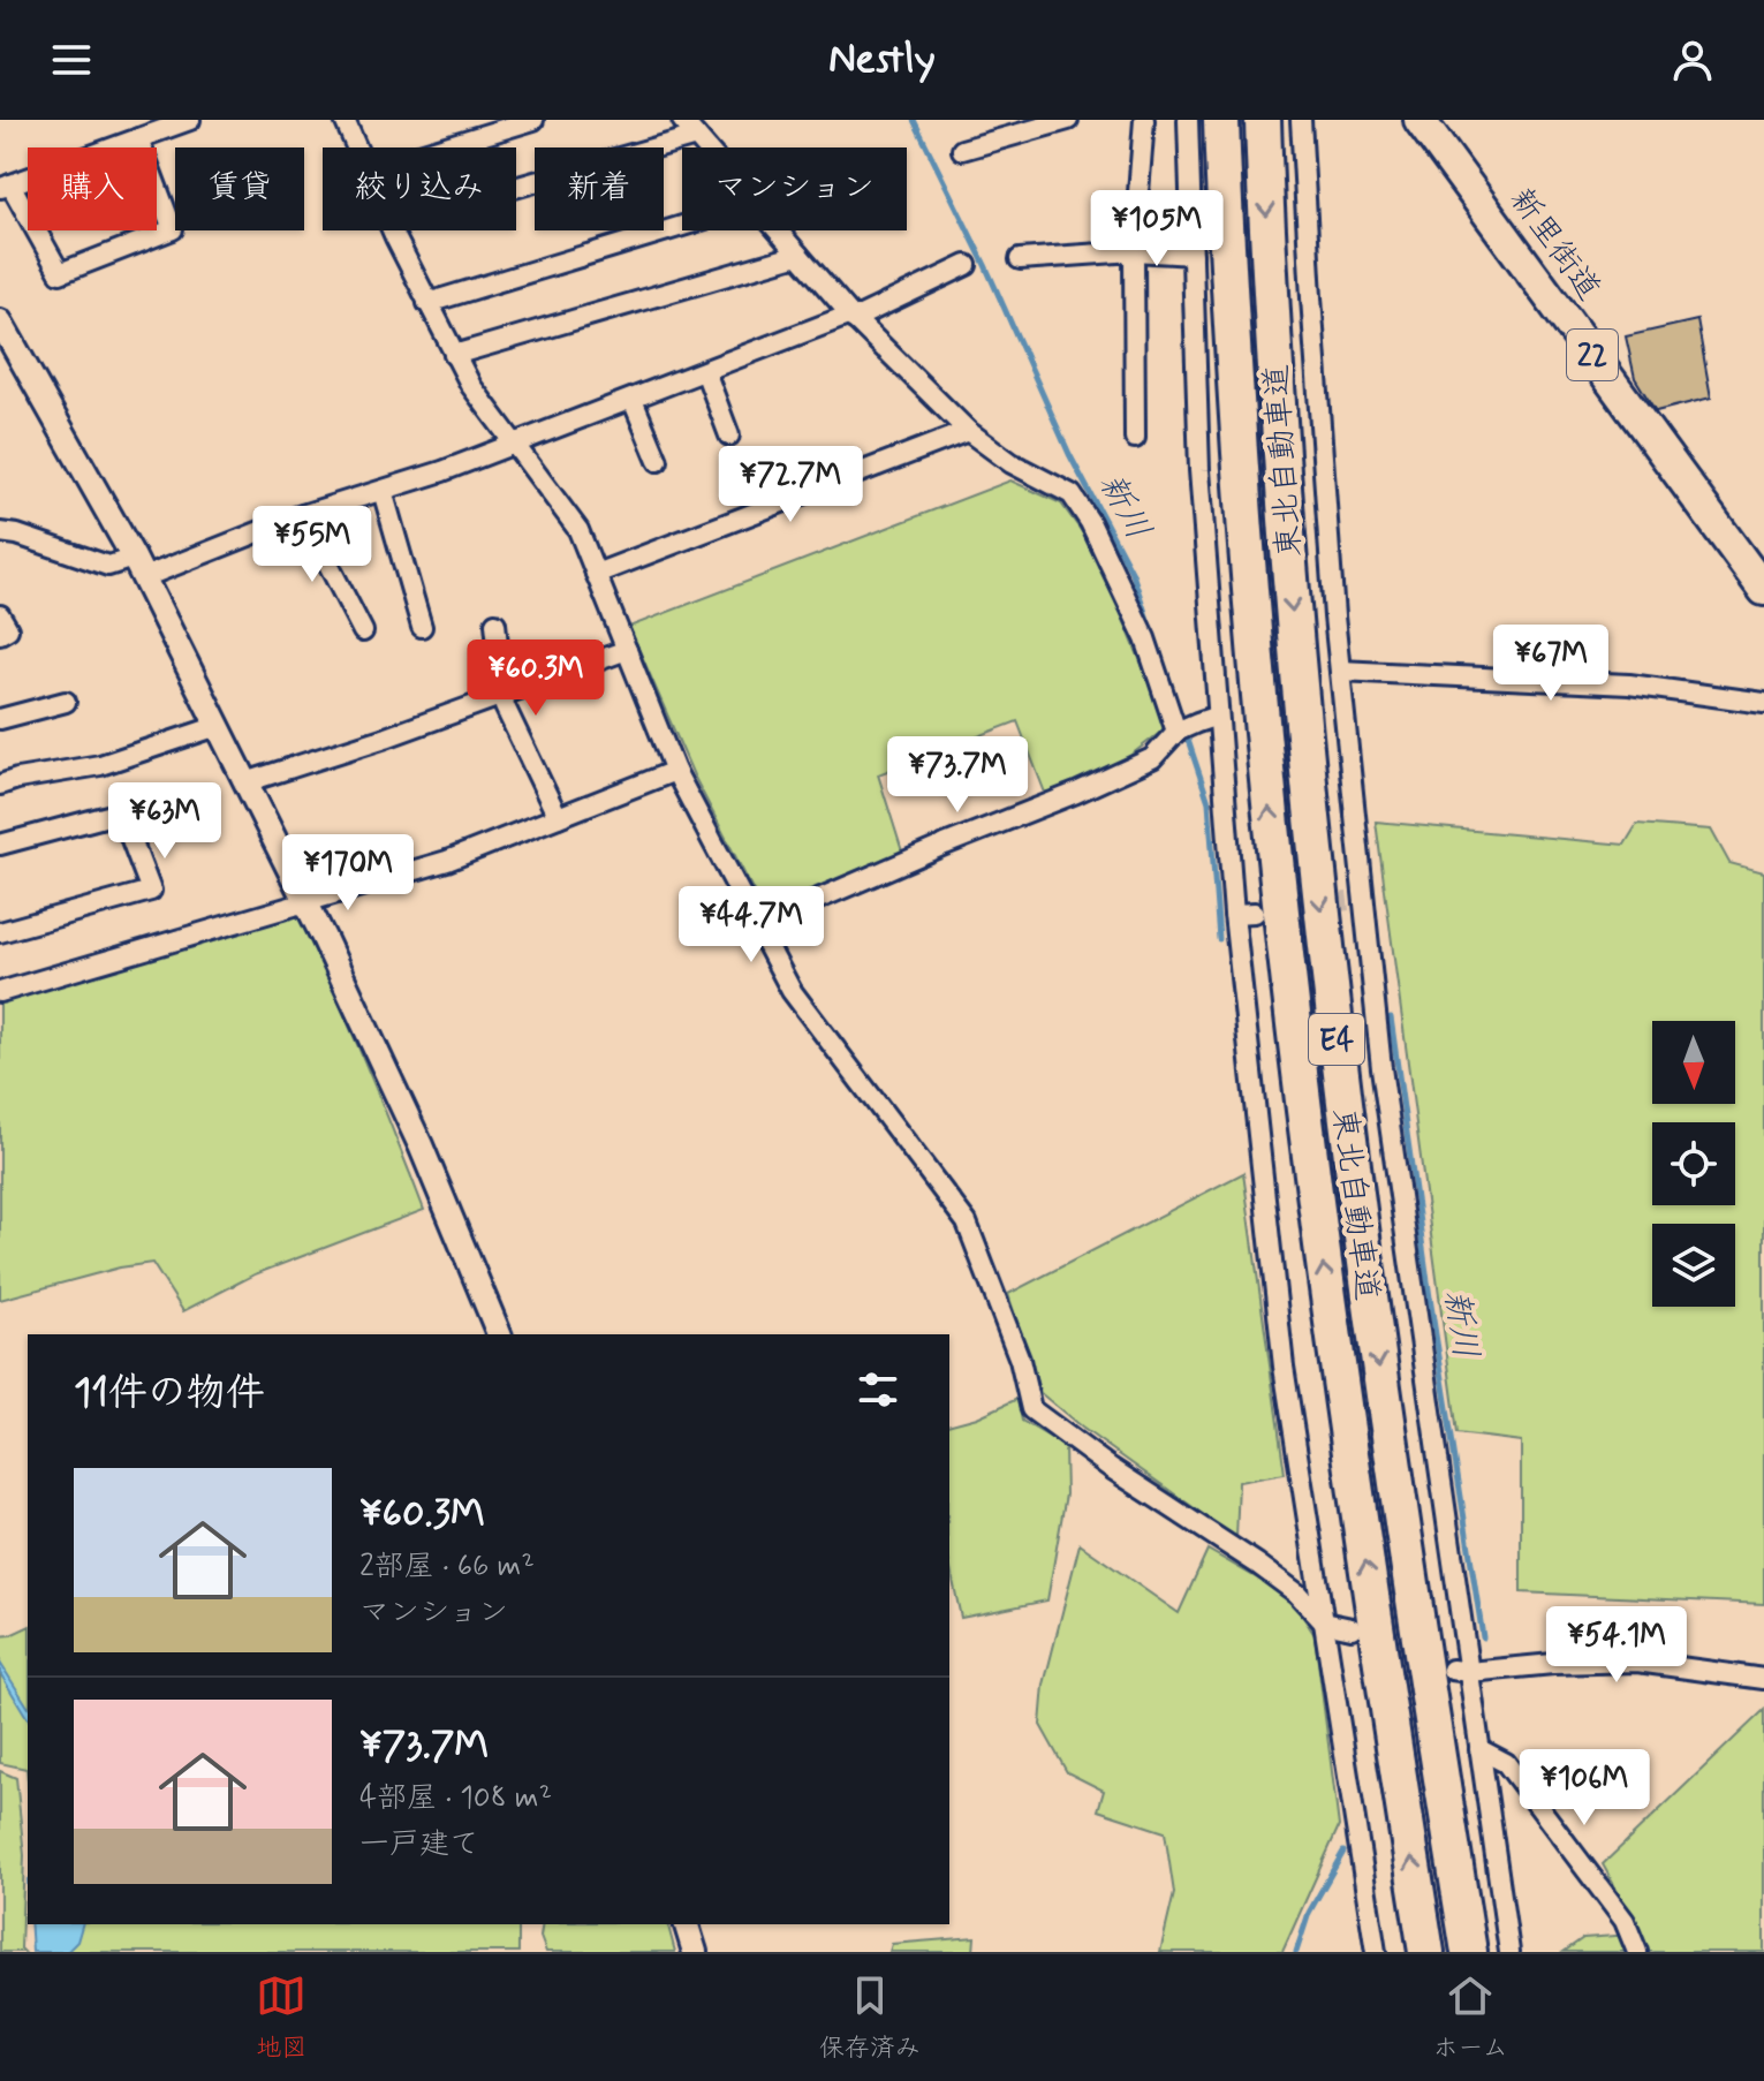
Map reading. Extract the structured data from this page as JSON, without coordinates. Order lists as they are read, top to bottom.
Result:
{
  "streets": {
    "highway": ["東北自動車道", "E4"],
    "main road": ["新里街道", "22"]
  },
  "water": ["新川"],
  "north": "bottom",
  "page": {
    "header": "Nestly",
    "chip": [
      "購入",
      "賃貸",
      "絞り込み",
      "新着",
      "マンション"
    ],
    "price": [
      "¥105M",
      "¥72.7M",
      "¥55M",
      "¥67M",
      "¥60.3M",
      "¥73.7M",
      "¥63M",
      "¥170M",
      "¥44.7M",
      "¥54.1M",
      "¥106M"
    ],
    "heading": "11件の物件",
    "list": [
      {
        "name": "¥60.3M",
        "note": "2部屋 · 66 m² · マンション"
      },
      {
        "name": "¥73.7M",
        "note": "4部屋 · 108 m² · 一戸建て"
      }
    ],
    "tabs": ["地図", "保存済み", "ホーム"]
  }
}
